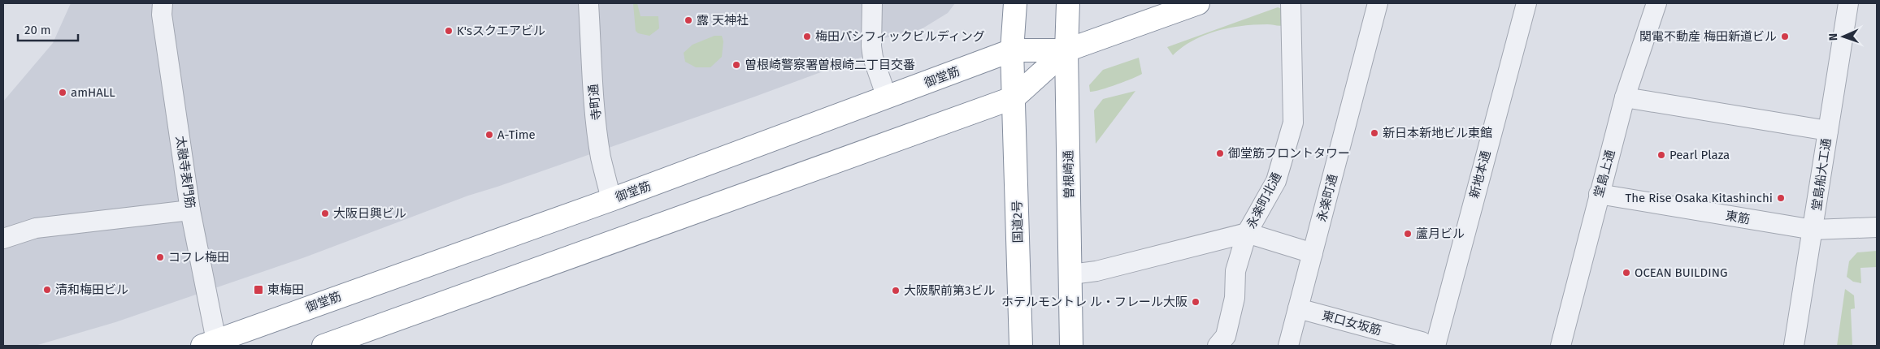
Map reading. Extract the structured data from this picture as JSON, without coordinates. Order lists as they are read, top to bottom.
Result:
{
  "streets": {
    "highway": ["御堂筋", "曽根崎通", "国道2号"],
    "street": [
      "寺町通",
      "太融寺表門筋",
      "堂島上通",
      "新地本通",
      "堂島船大工通",
      "永楽町通",
      "永楽町北通",
      "東筋",
      "東口女坂筋"
    ]
  },
  "crossings": [
    ["御堂筋", "寺町通"],
    ["御堂筋", "太融寺表門筋"],
    ["御堂筋", "曽根崎通"],
    ["御堂筋", "国道2号"],
    ["堂島上通", "東筋"],
    ["堂島船大工通", "東筋"],
    ["永楽町通", "東口女坂筋"]
  ],
  "places": {
    "other": [
      "露 天神社",
      "K'sスクエアビル",
      "梅田パシフィックビルディング",
      "関電不動産 梅田新道ビル",
      "曽根崎警察署曽根崎二丁目交番",
      "amHALL",
      "新日本新地ビル東館",
      "A-Time",
      "御堂筋フロントタワー",
      "Pearl Plaza",
      "The Rise Osaka Kitashinchi",
      "大阪日興ビル",
      "蘆月ビル",
      "コフレ梅田",
      "OCEAN BUILDING",
      "清和梅田ビル",
      "大阪駅前第3ビル",
      "ホテルモントレ ル・フレール大阪"
    ],
    "transit": ["東梅田"]
  },
  "scale_bar": "20 m",
  "north": "left"
}
